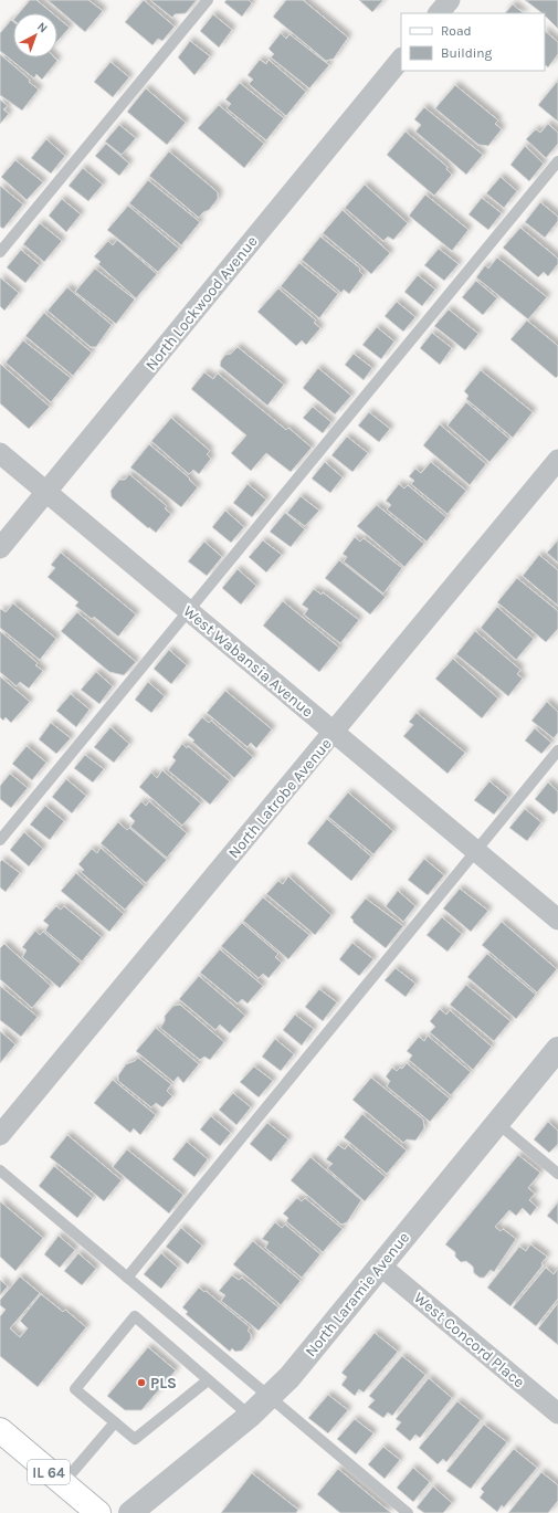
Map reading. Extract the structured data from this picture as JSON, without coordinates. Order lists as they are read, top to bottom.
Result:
{
  "streets": {
    "main road": ["IL 64"],
    "street": [
      "North Lockwood Avenue",
      "West Wabansia Avenue",
      "North Latrobe Avenue",
      "North Laramie Avenue",
      "West Concord Place"
    ]
  },
  "crossings": [
    ["North Lockwood Avenue", "West Wabansia Avenue"],
    ["West Wabansia Avenue", "North Latrobe Avenue"],
    ["North Laramie Avenue", "West Concord Place"]
  ],
  "places": ["PLS"],
  "legend": ["Road", "Building"],
  "north": "top right"
}
